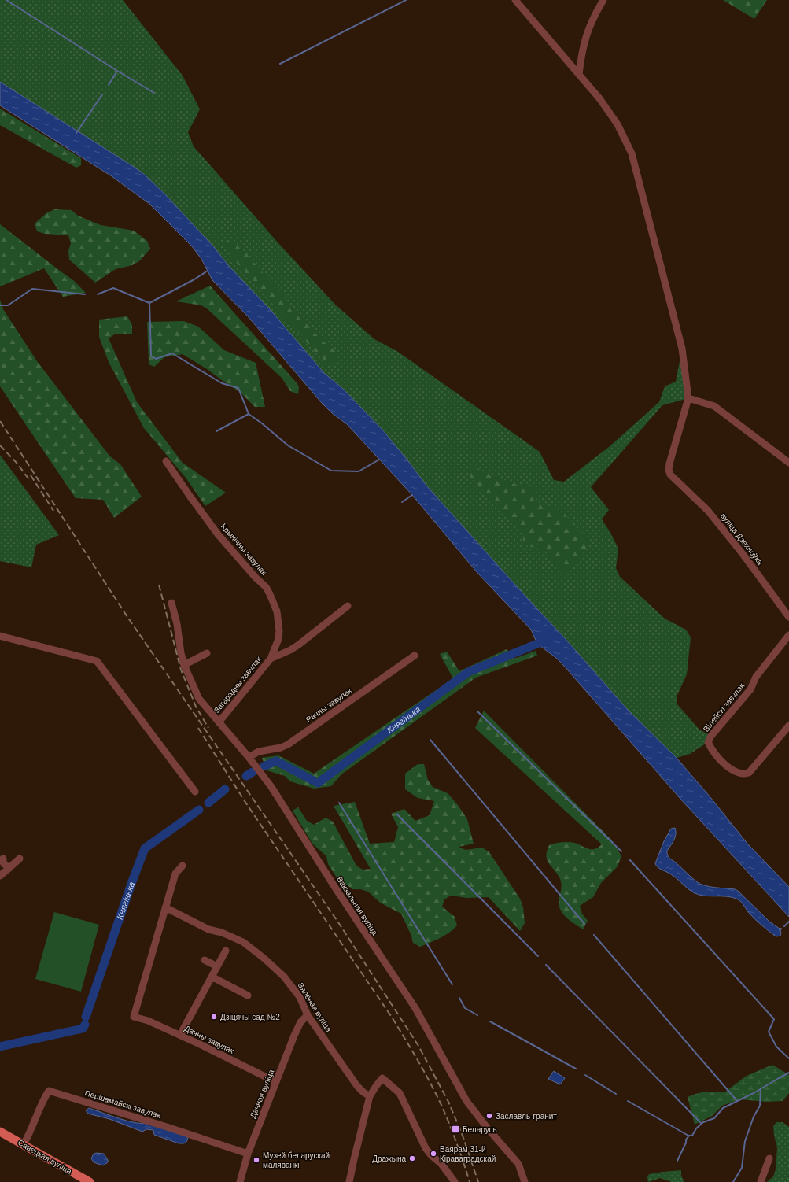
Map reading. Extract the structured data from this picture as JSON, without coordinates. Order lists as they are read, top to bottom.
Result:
{
  "streets": {
    "main road": ["Савецкая вуліца"],
    "street": [
      "вуліца Дзехноўка",
      "Крынічны завулак",
      "Загарадны завулак",
      "Рачны завулак",
      "Вілейскі завулак",
      "Вакзальная вуліца",
      "Зялёная вуліца",
      "Дачны завулак",
      "Дачная вуліца",
      "Першамайскі завулак"
    ]
  },
  "crossings": [
    ["Крынічны завулак", "Загарадны завулак"],
    ["Загарадны завулак", "Вакзальная вуліца"],
    ["Рачны завулак", "Вакзальная вуліца"],
    ["Зялёная вуліца", "Дачны завулак"],
    ["Зялёная вуліца", "Дачная вуліца"],
    ["Дачны завулак", "Дачная вуліца"],
    ["Дачная вуліца", "Першамайскі завулак"],
    ["Першамайскі завулак", "Савецкая вуліца"]
  ],
  "water": ["Княгінька"],
  "places": {
    "other": [
      "Дзіцячы сад №2",
      "Заславль-гранит",
      "Ваярам 31-й Кіраваградскай",
      "Дражына",
      "Музей беларускай маляванкі"
    ],
    "transit": ["Беларусь"]
  }
}
